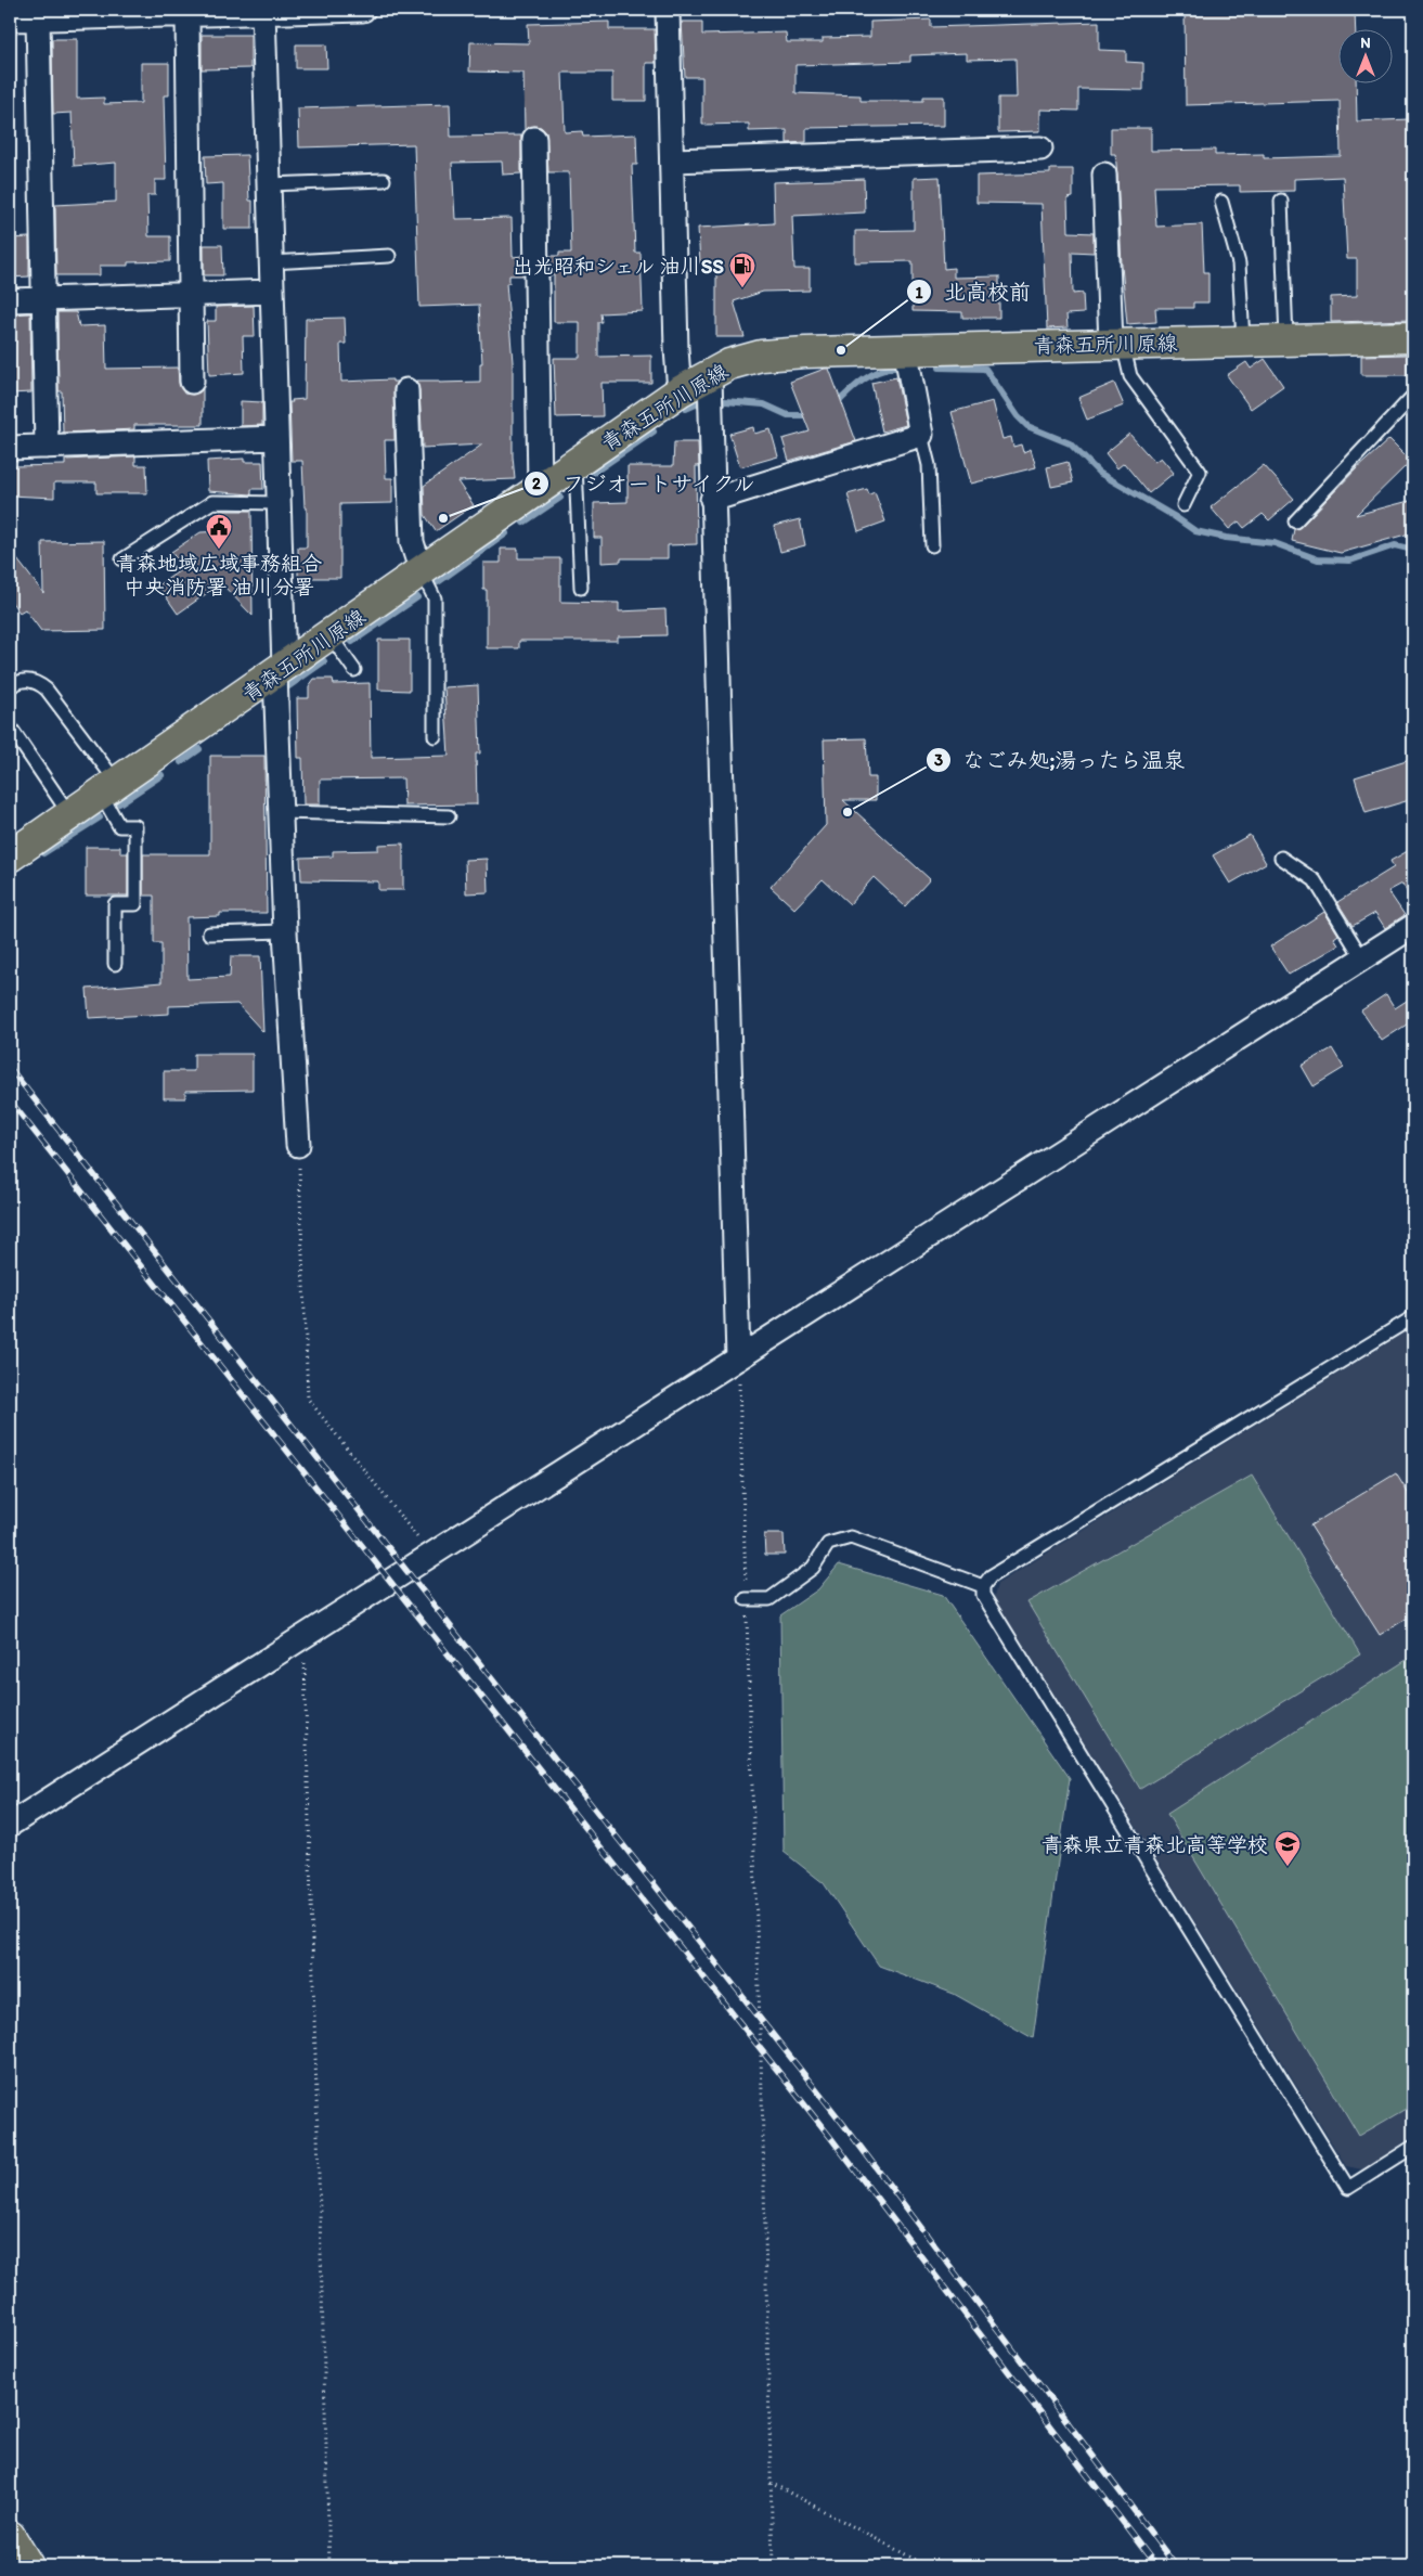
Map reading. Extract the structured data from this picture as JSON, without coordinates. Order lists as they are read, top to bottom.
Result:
{
  "streets": {
    "main road": ["青森五所川原線"]
  },
  "places": {
    "fuel station": ["出光昭和シェル 油川SS"],
    "other": ["北高校前", "フジオートサイクル", "なごみ処;湯ったら温泉"],
    "public building": ["青森地域広域事務組合 中央消防署 油川分署"],
    "school or university": ["青森県立青森北高等学校"]
  },
  "north": "top"
}
